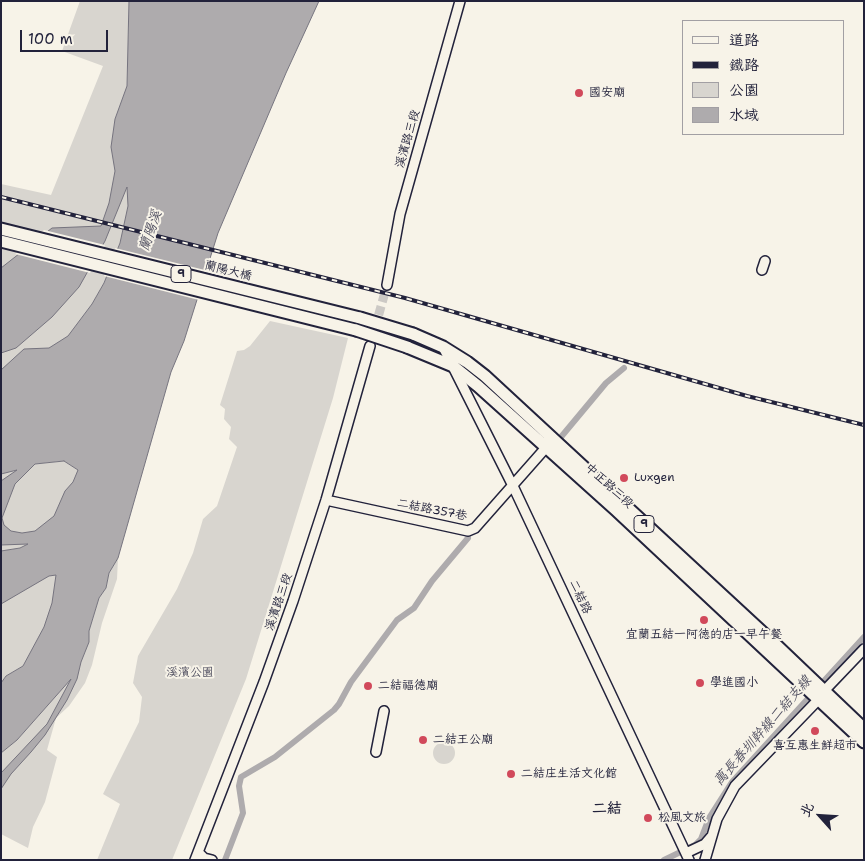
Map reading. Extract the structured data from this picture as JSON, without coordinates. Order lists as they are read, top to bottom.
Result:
{
  "streets": {
    "main road": ["蘭陽大橋", "9", "中正路三段"],
    "street": ["溪濱路三段", "二結路357巷", "二結路"]
  },
  "crossings": [
    ["溪濱路三段", "二結路357巷"],
    ["蘭陽大橋", "中正路三段"],
    ["中正路三段", "二結路357巷"],
    ["中正路三段", "二結路"],
    ["二結路357巷", "二結路"]
  ],
  "districts": ["二結"],
  "water": ["蘭陽溪", "萬長春圳幹線二結支線"],
  "parks": ["溪濱公園"],
  "places": [
    "國安廟",
    "Luxgen",
    "宜蘭五結一阿徳的店一早午餐",
    "學進國小",
    "二結福德廟",
    "喜互惠生鮮超市",
    "二結王公廟",
    "二結庄生活文化館",
    "松風文旅"
  ],
  "legend": [
    "道路",
    "鐵路",
    "公園",
    "水域"
  ],
  "scale_bar": "100 m",
  "north": "top left"
}
